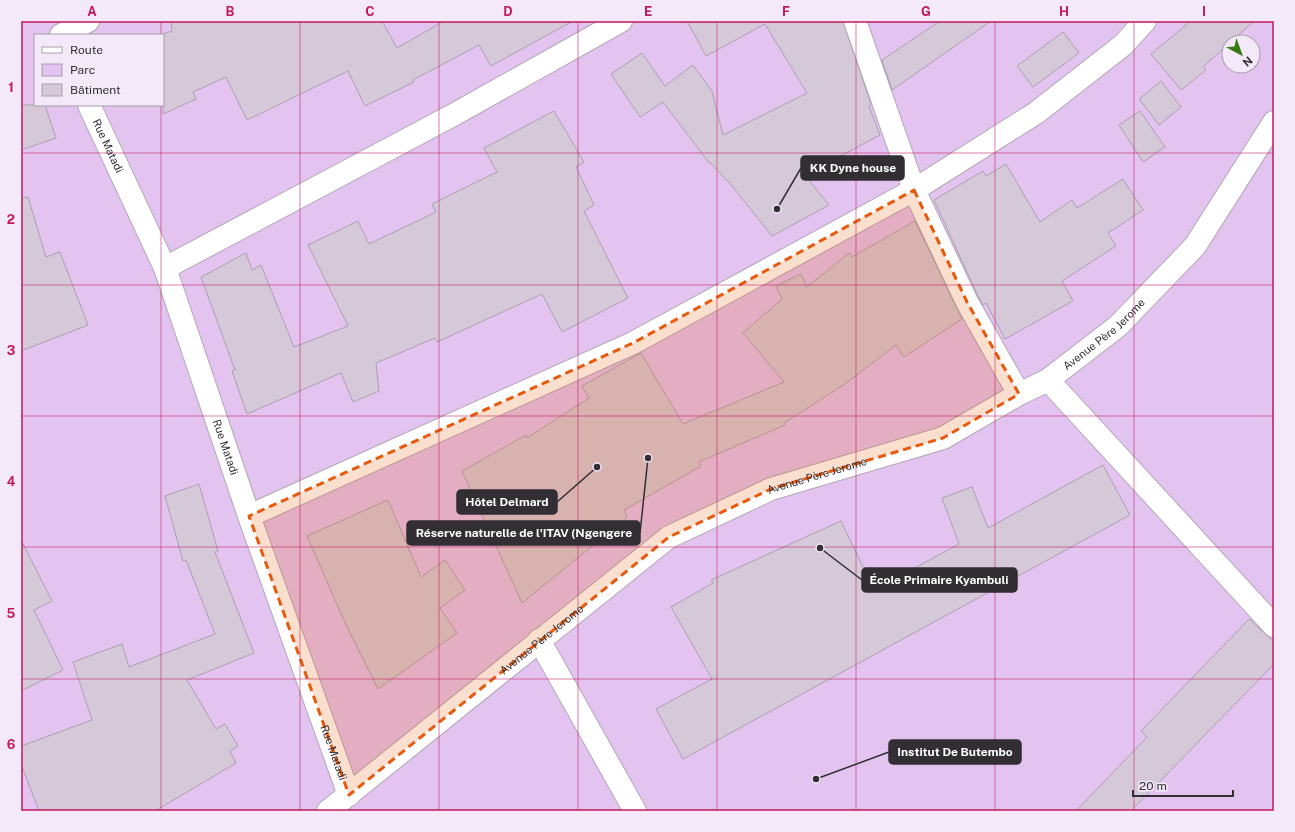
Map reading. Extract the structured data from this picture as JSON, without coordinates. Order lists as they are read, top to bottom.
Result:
{
  "streets": {
    "street": ["Rue Matadi", "Avenue Père Jerome"]
  },
  "crossings": [
    ["Rue Matadi", "Avenue Père Jerome"]
  ],
  "places": [
    "KK Dyne house",
    "Réserve naturelle de l'ITAV (Ngengere",
    "Hôtel Delmard",
    "École Primaire Kyambuli",
    "Institut De Butembo"
  ],
  "legend": ["Route", "Parc", "Bâtiment"],
  "scale_bar": "20 m",
  "north": "bottom right",
  "grid": {
    "columns": [
      "A",
      "B",
      "C",
      "D",
      "E",
      "F",
      "G",
      "H",
      "I"
    ],
    "rows": [
      "1",
      "2",
      "3",
      "4",
      "5",
      "6"
    ]
  }
}
